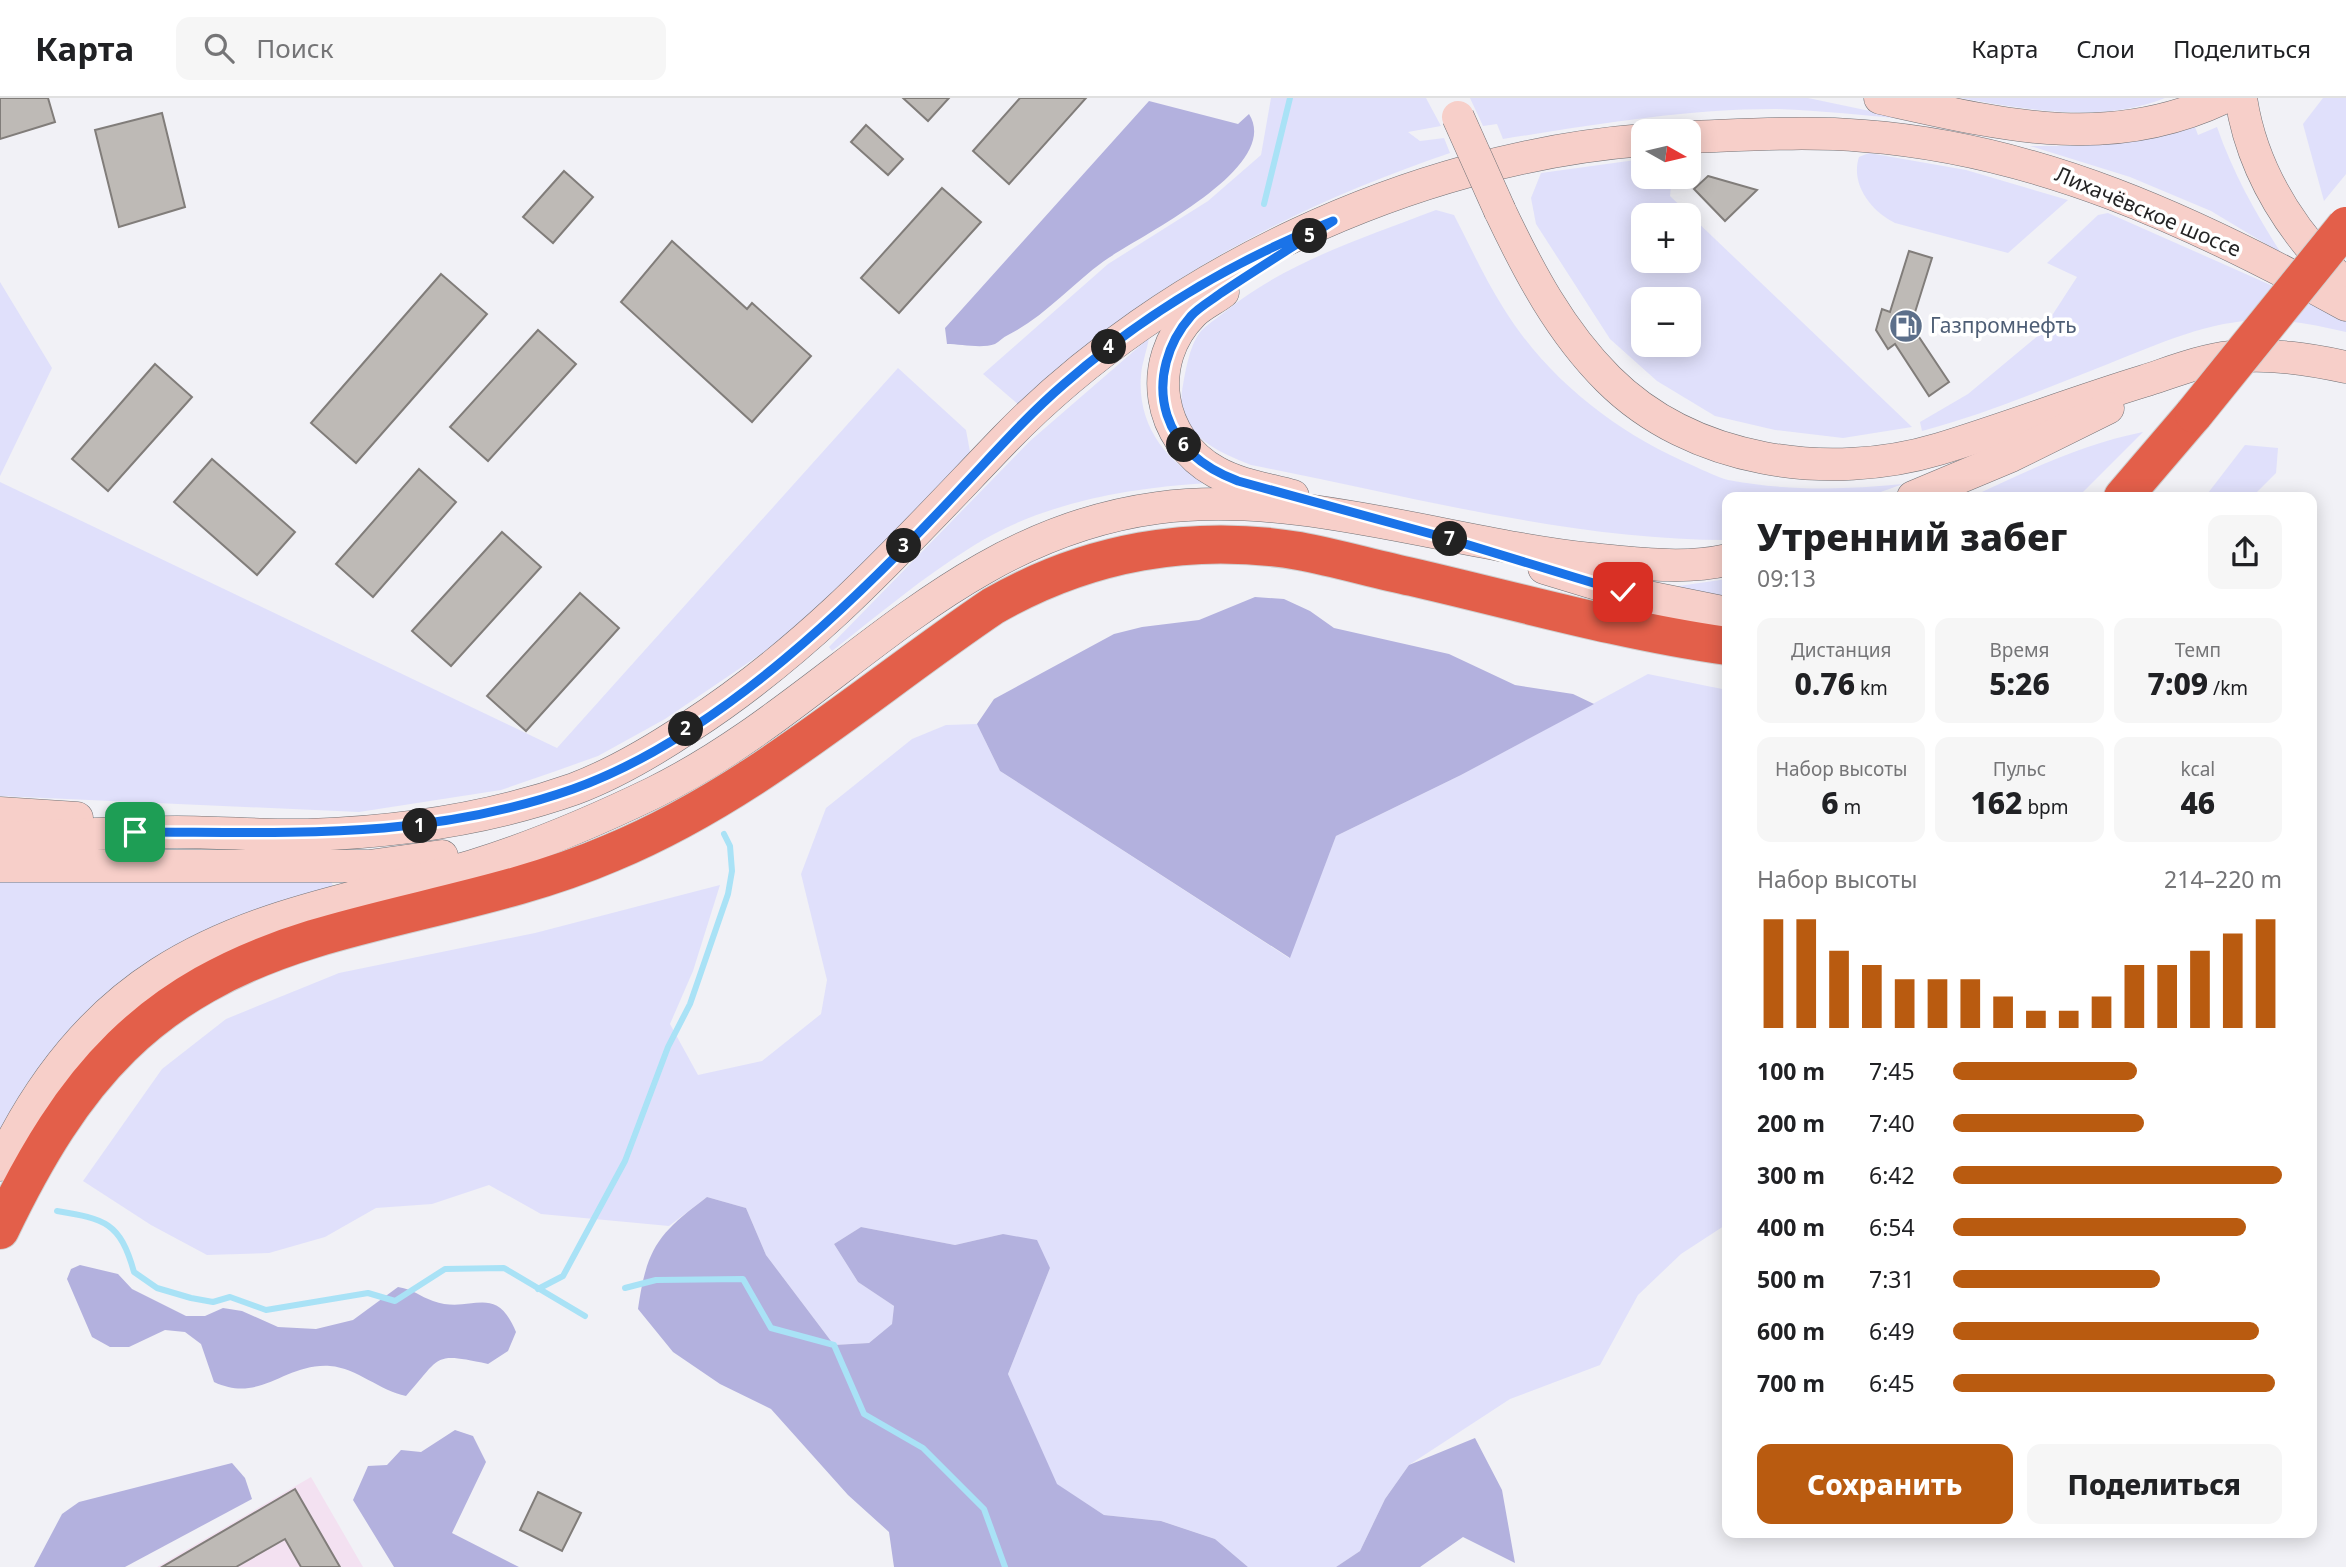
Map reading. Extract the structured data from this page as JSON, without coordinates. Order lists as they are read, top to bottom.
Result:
{
  "streets": {
    "main road": ["Лихачёвское шоссе"]
  },
  "places": {
    "fuel station": ["Газпромнефть"]
  },
  "north": "right",
  "page": {
    "header": "Карта",
    "search": "Поиск",
    "nav": ["Карта", "Слои", "Поделиться"],
    "map_buttons": ["+", "−"],
    "pins": [
      "5",
      "4",
      "6",
      "7",
      "3",
      "2",
      "1"
    ],
    "heading": ["Утренний забег", "09:13"],
    "stats": [
      ["Дистанция", "0.76 km"],
      ["Время", "5:26"],
      ["Темп", "7:09 /km"],
      ["Набор высоты", "6 m"],
      ["Пульс", "162 bpm"],
      ["kcal", "46"]
    ],
    "chart": ["Набор высоты", "214–220 m"],
    "list": [
      {
        "name": "100 m",
        "note": "7:45"
      },
      {
        "name": "200 m",
        "note": "7:40"
      },
      {
        "name": "300 m",
        "note": "6:42"
      },
      {
        "name": "400 m",
        "note": "6:54"
      },
      {
        "name": "500 m",
        "note": "7:31"
      },
      {
        "name": "600 m",
        "note": "6:49"
      },
      {
        "name": "700 m",
        "note": "6:45"
      }
    ],
    "buttons": ["Сохранить", "Поделиться"]
  }
}
